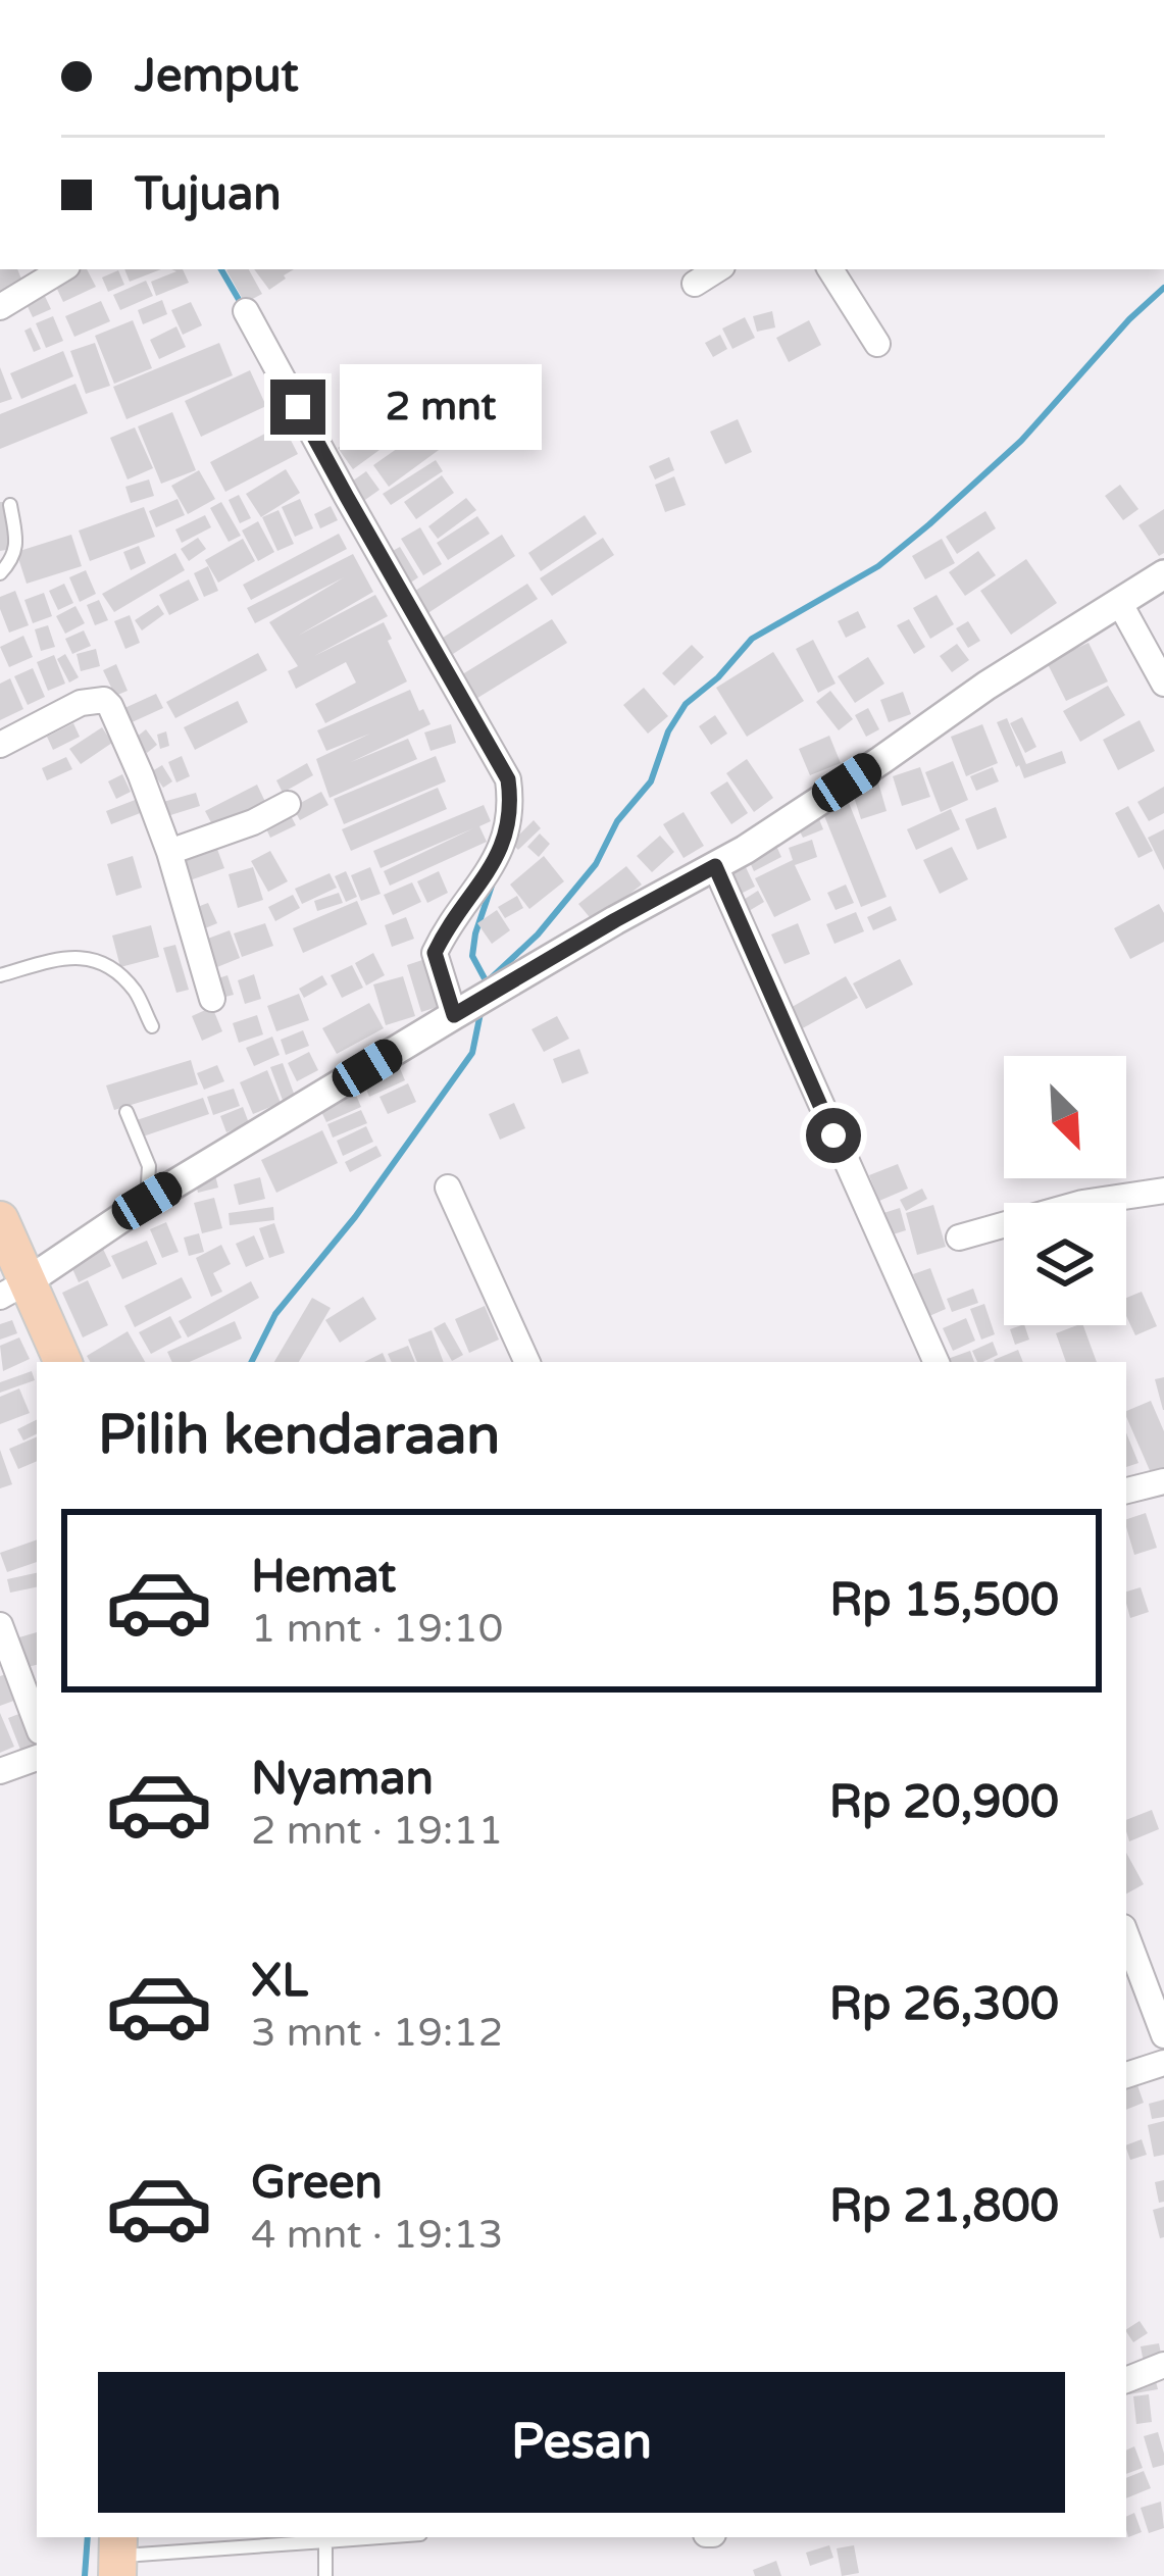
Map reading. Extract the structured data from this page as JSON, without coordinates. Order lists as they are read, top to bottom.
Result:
{
  "north": "bottom right",
  "page": {
    "banner": ["Jemput", "Tujuan"],
    "bubble": "2 mnt",
    "heading": "Pilih kendaraan",
    "list": [
      {
        "name": "Hemat",
        "note": "1 mnt · 19:10",
        "value": "Rp 15,500"
      },
      {
        "name": "Nyaman",
        "note": "2 mnt · 19:11",
        "value": "Rp 20,900"
      },
      {
        "name": "XL",
        "note": "3 mnt · 19:12",
        "value": "Rp 26,300"
      },
      {
        "name": "Green",
        "note": "4 mnt · 19:13",
        "value": "Rp 21,800"
      }
    ],
    "buttons": "Pesan"
  }
}
